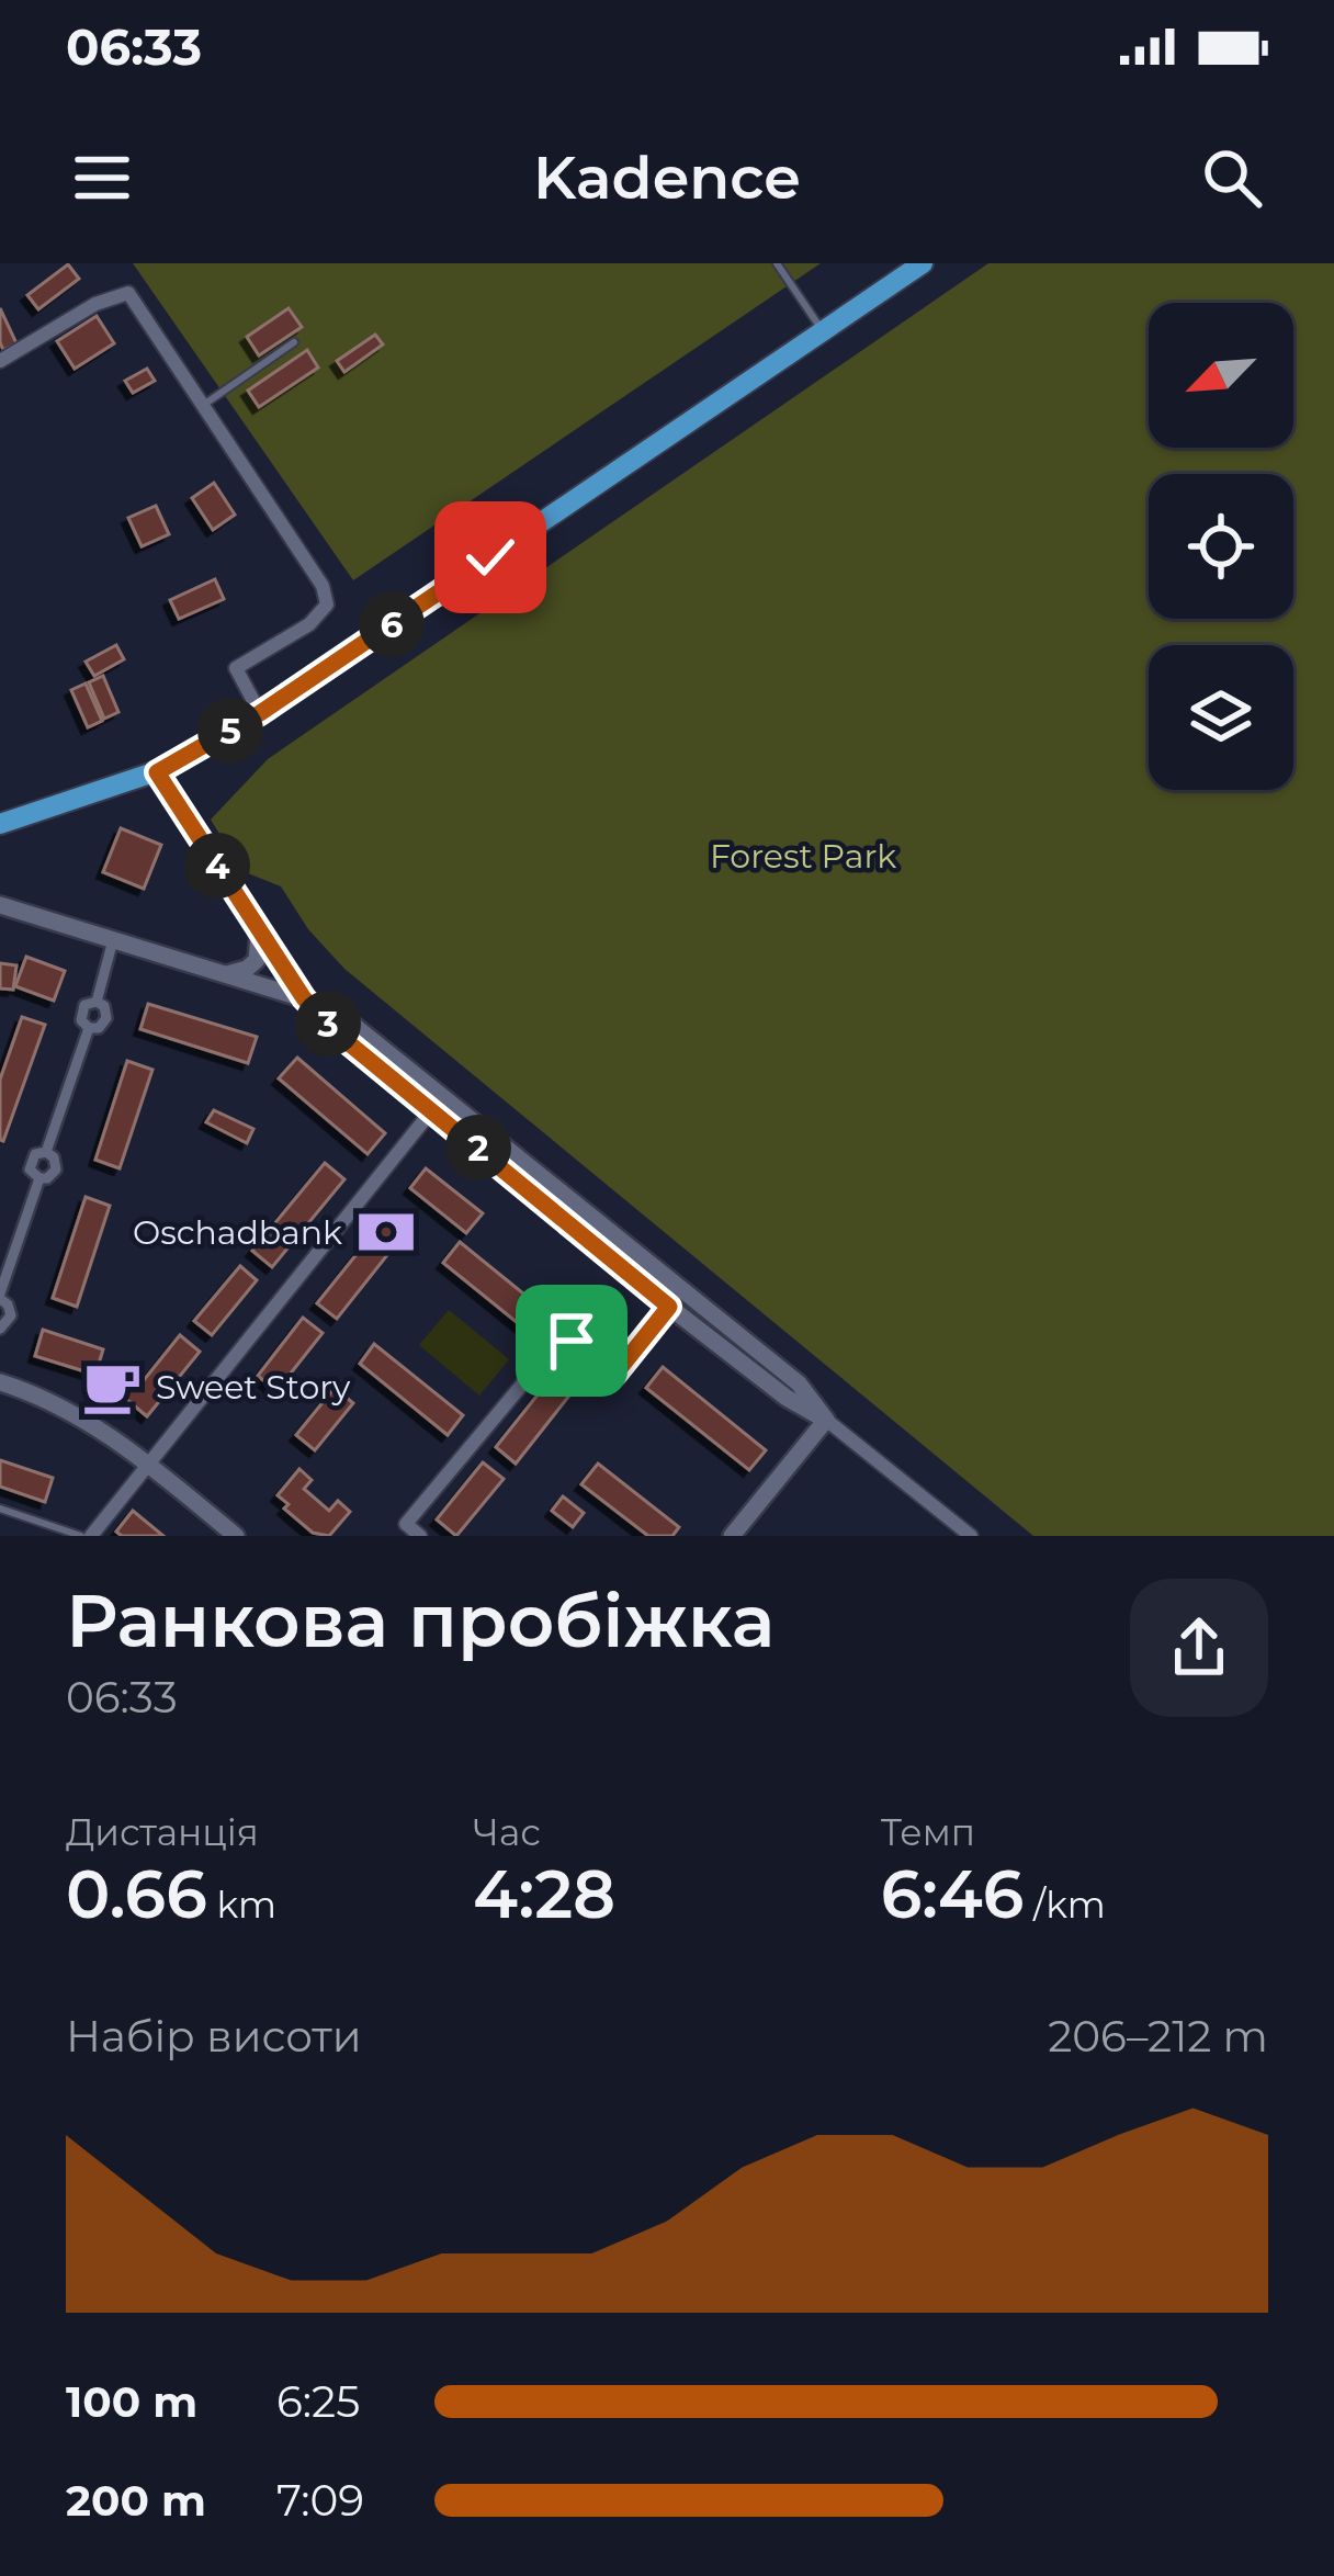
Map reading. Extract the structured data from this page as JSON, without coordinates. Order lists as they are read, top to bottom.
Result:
{
  "parks": ["Forest Park"],
  "places": {
    "bank": ["Oschadbank"],
    "cafe": ["Sweet Story"]
  },
  "north": "bottom left",
  "page": {
    "status": "06:33",
    "header": "Kadence",
    "pins": [
      "6",
      "5",
      "4",
      "3",
      "2"
    ],
    "heading": ["Ранкова пробіжка", "06:33"],
    "stats": [
      ["Дистанція", "0.66 km"],
      ["Час", "4:28"],
      ["Темп", "6:46 /km"]
    ],
    "chart": ["Набір висоти", "206–212 m"],
    "list": [
      {
        "name": "100 m",
        "note": "6:25"
      },
      {
        "name": "200 m",
        "note": "7:09"
      }
    ]
  }
}
